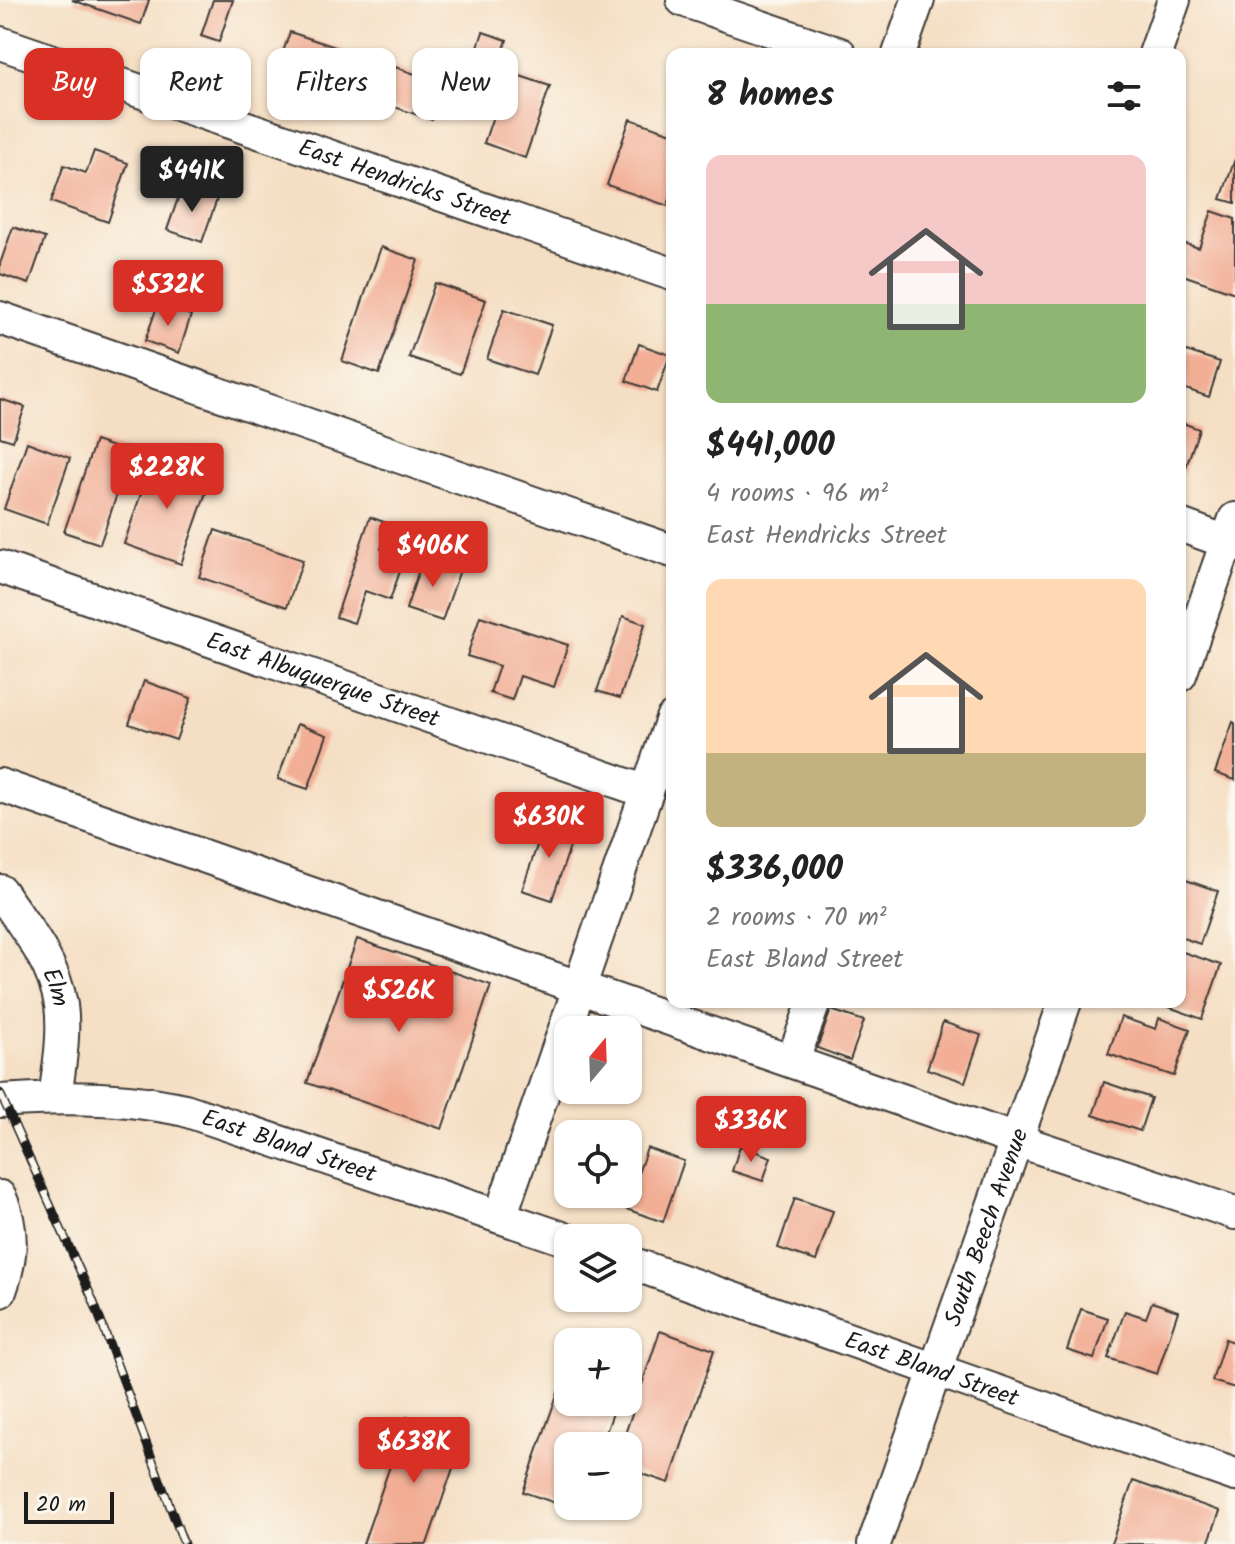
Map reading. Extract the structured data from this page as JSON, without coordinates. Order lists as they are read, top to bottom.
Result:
{
  "streets": {
    "street": [
      "East Hendricks Street",
      "East Albuquerque Street",
      "Elm",
      "East Bland Street",
      "South Beech Avenue"
    ]
  },
  "crossings": [
    ["Elm", "East Bland Street"],
    ["East Bland Street", "South Beech Avenue"]
  ],
  "scale_bar": "20 m",
  "north": "top",
  "page": {
    "chip": [
      "Buy",
      "Rent",
      "Filters",
      "New"
    ],
    "heading": "8 homes",
    "list": [
      {
        "name": "$441,000",
        "note": "4 rooms · 96 m² · East Hendricks Street"
      },
      {
        "name": "$336,000",
        "note": "2 rooms · 70 m² · East Bland Street"
      }
    ],
    "price": [
      "$441K",
      "$532K",
      "$228K",
      "$406K",
      "$630K",
      "$526K",
      "$336K",
      "$638K"
    ],
    "map_buttons": ["+", "−"],
    "scale": "20 m"
  }
}
